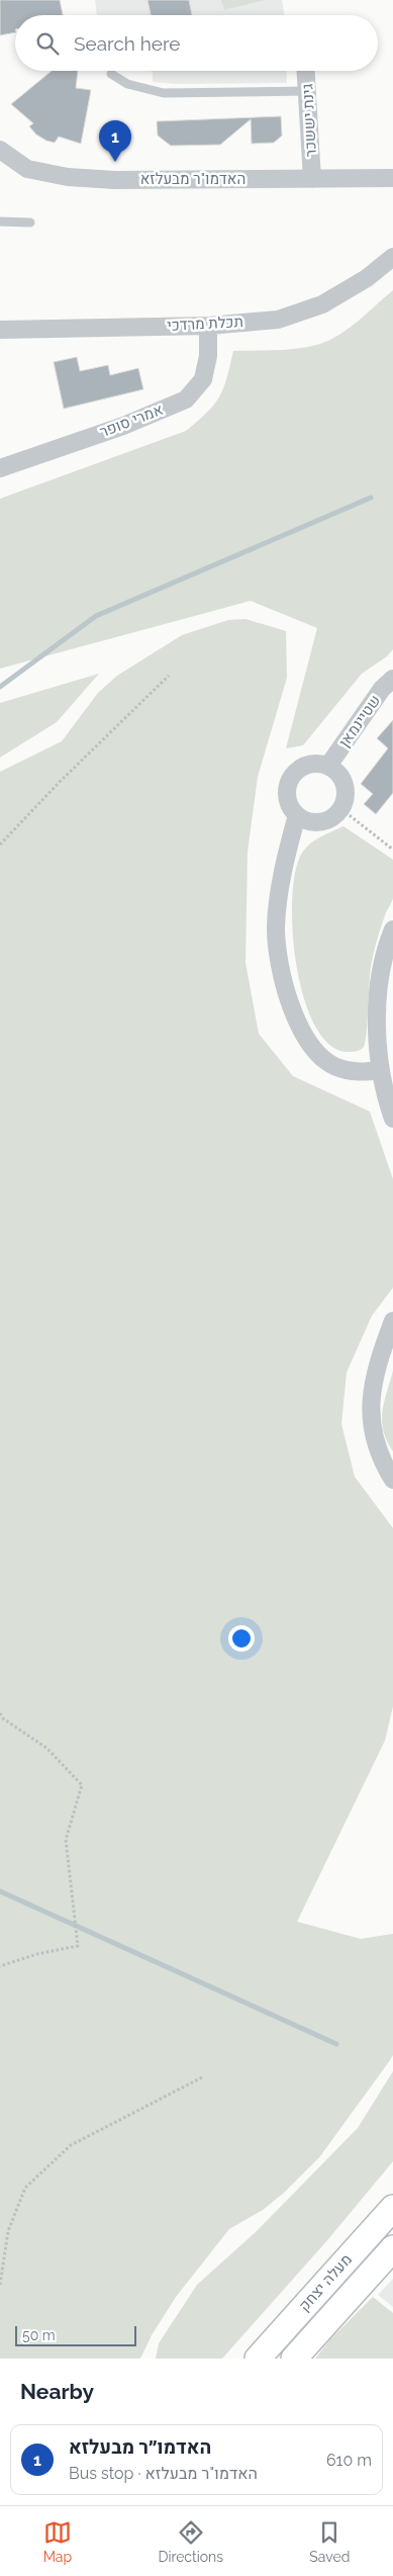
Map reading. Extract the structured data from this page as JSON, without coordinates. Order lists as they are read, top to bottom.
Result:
{
  "streets": {
    "street": [
      "גינת יששכר",
      "האדמו\"ר מבעלזא",
      "תכלת מרדכי",
      "אמרי סופר",
      "שטיינמאן",
      "מעלה יצחק"
    ]
  },
  "crossings": [
    ["גינת יששכר", "האדמו\"ר מבעלזא"],
    ["תכלת מרדכי", "אמרי סופר"]
  ],
  "scale_bar": "50 m",
  "page": {
    "search": "Search here",
    "pins": "1",
    "scale": "50 m",
    "heading": "Nearby",
    "list": [
      {
        "mark": "1",
        "name": "האדמו״ר מבעלזא",
        "note": "Bus stop · האדמו\"ר מבעלזא",
        "value": "610 m"
      }
    ],
    "nav": ["Map", "Directions", "Saved"]
  }
}
